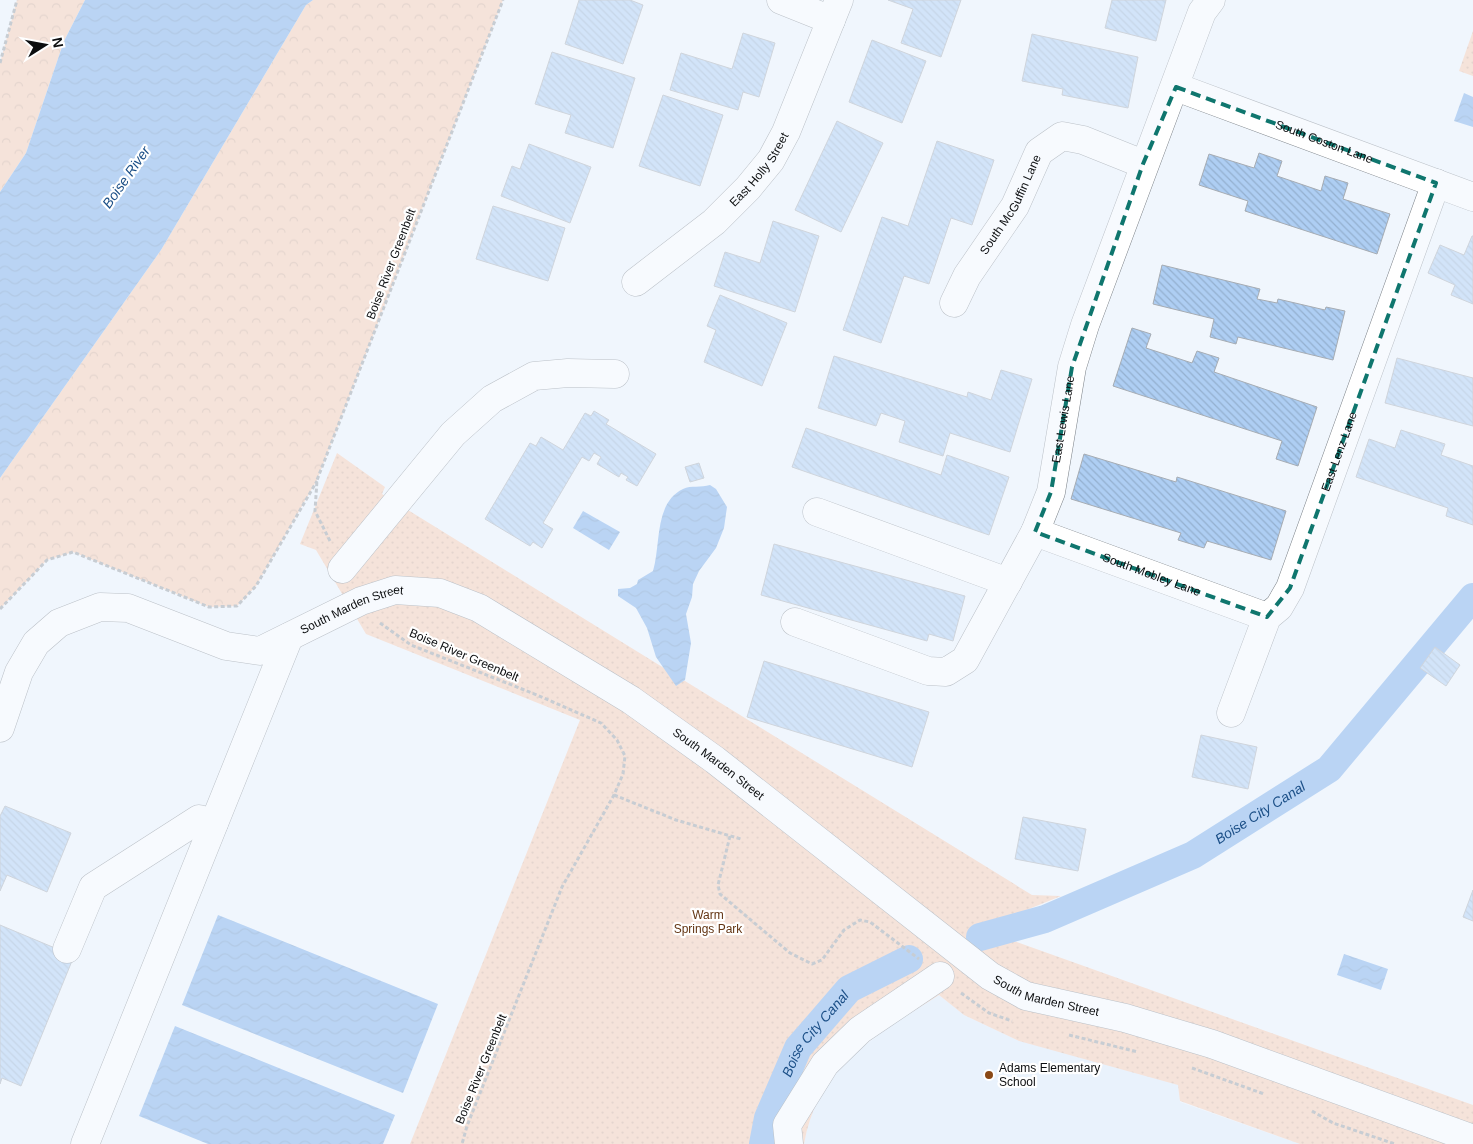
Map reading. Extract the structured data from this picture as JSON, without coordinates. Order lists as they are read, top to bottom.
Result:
{
  "streets": {
    "street": [
      "South Coston Lane",
      "East Holly Street",
      "South McGuffin Lane",
      "East Lewis Lane",
      "East Lenz Lane",
      "South Mobley Lane",
      "South Marden Street"
    ],
    "path": ["Boise River Greenbelt"]
  },
  "crossings": [
    ["South Coston Lane", "East Lewis Lane"],
    ["South Coston Lane", "East Lenz Lane"],
    ["South McGuffin Lane", "East Lewis Lane"],
    ["Boise River Greenbelt", "South Marden Street"],
    ["East Lewis Lane", "South Mobley Lane"],
    ["East Lenz Lane", "South Mobley Lane"]
  ],
  "water": ["Boise River", "Boise City Canal"],
  "parks": ["Warm Springs Park"],
  "places": ["Adams Elementary School"],
  "north": "right"
}
